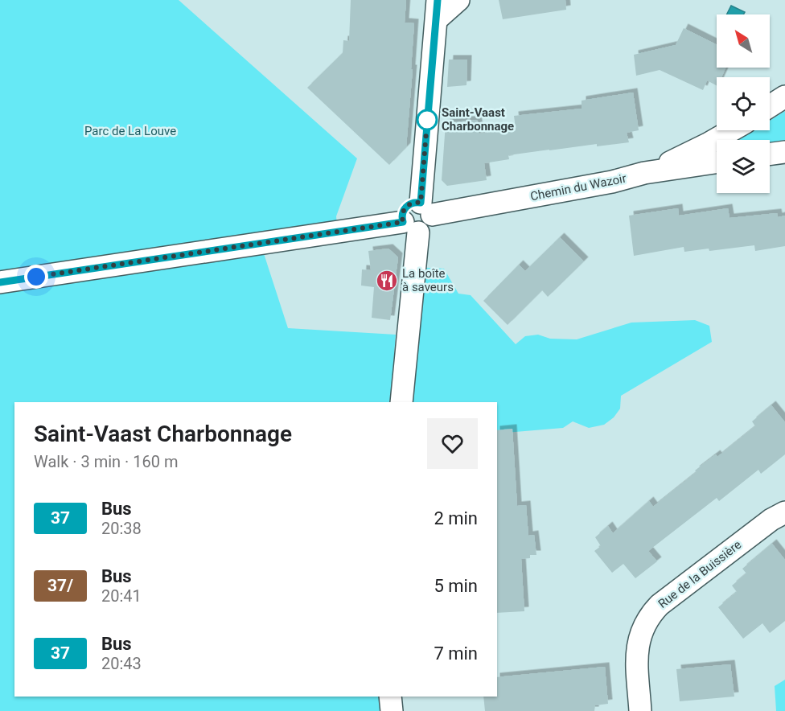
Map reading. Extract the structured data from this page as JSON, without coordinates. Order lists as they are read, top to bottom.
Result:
{
  "streets": {
    "street": ["Chemin du Wazoir", "Rue de la Buissière"]
  },
  "parks": ["Parc de La Louve"],
  "places": {
    "other": ["Saint-Vaast Charbonnage"],
    "restaurant": ["La boîte à saveurs"]
  },
  "lines": ["bus line 37"],
  "north": "top left",
  "page": {
    "heading": ["Saint-Vaast Charbonnage", "Walk · 3 min · 160 m"],
    "list": [
      {
        "mark": "37",
        "name": "Bus",
        "note": "20:38",
        "value": "2 min"
      },
      {
        "mark": "37/",
        "name": "Bus",
        "note": "20:41",
        "value": "5 min"
      },
      {
        "mark": "37",
        "name": "Bus",
        "note": "20:43",
        "value": "7 min"
      }
    ]
  }
}
